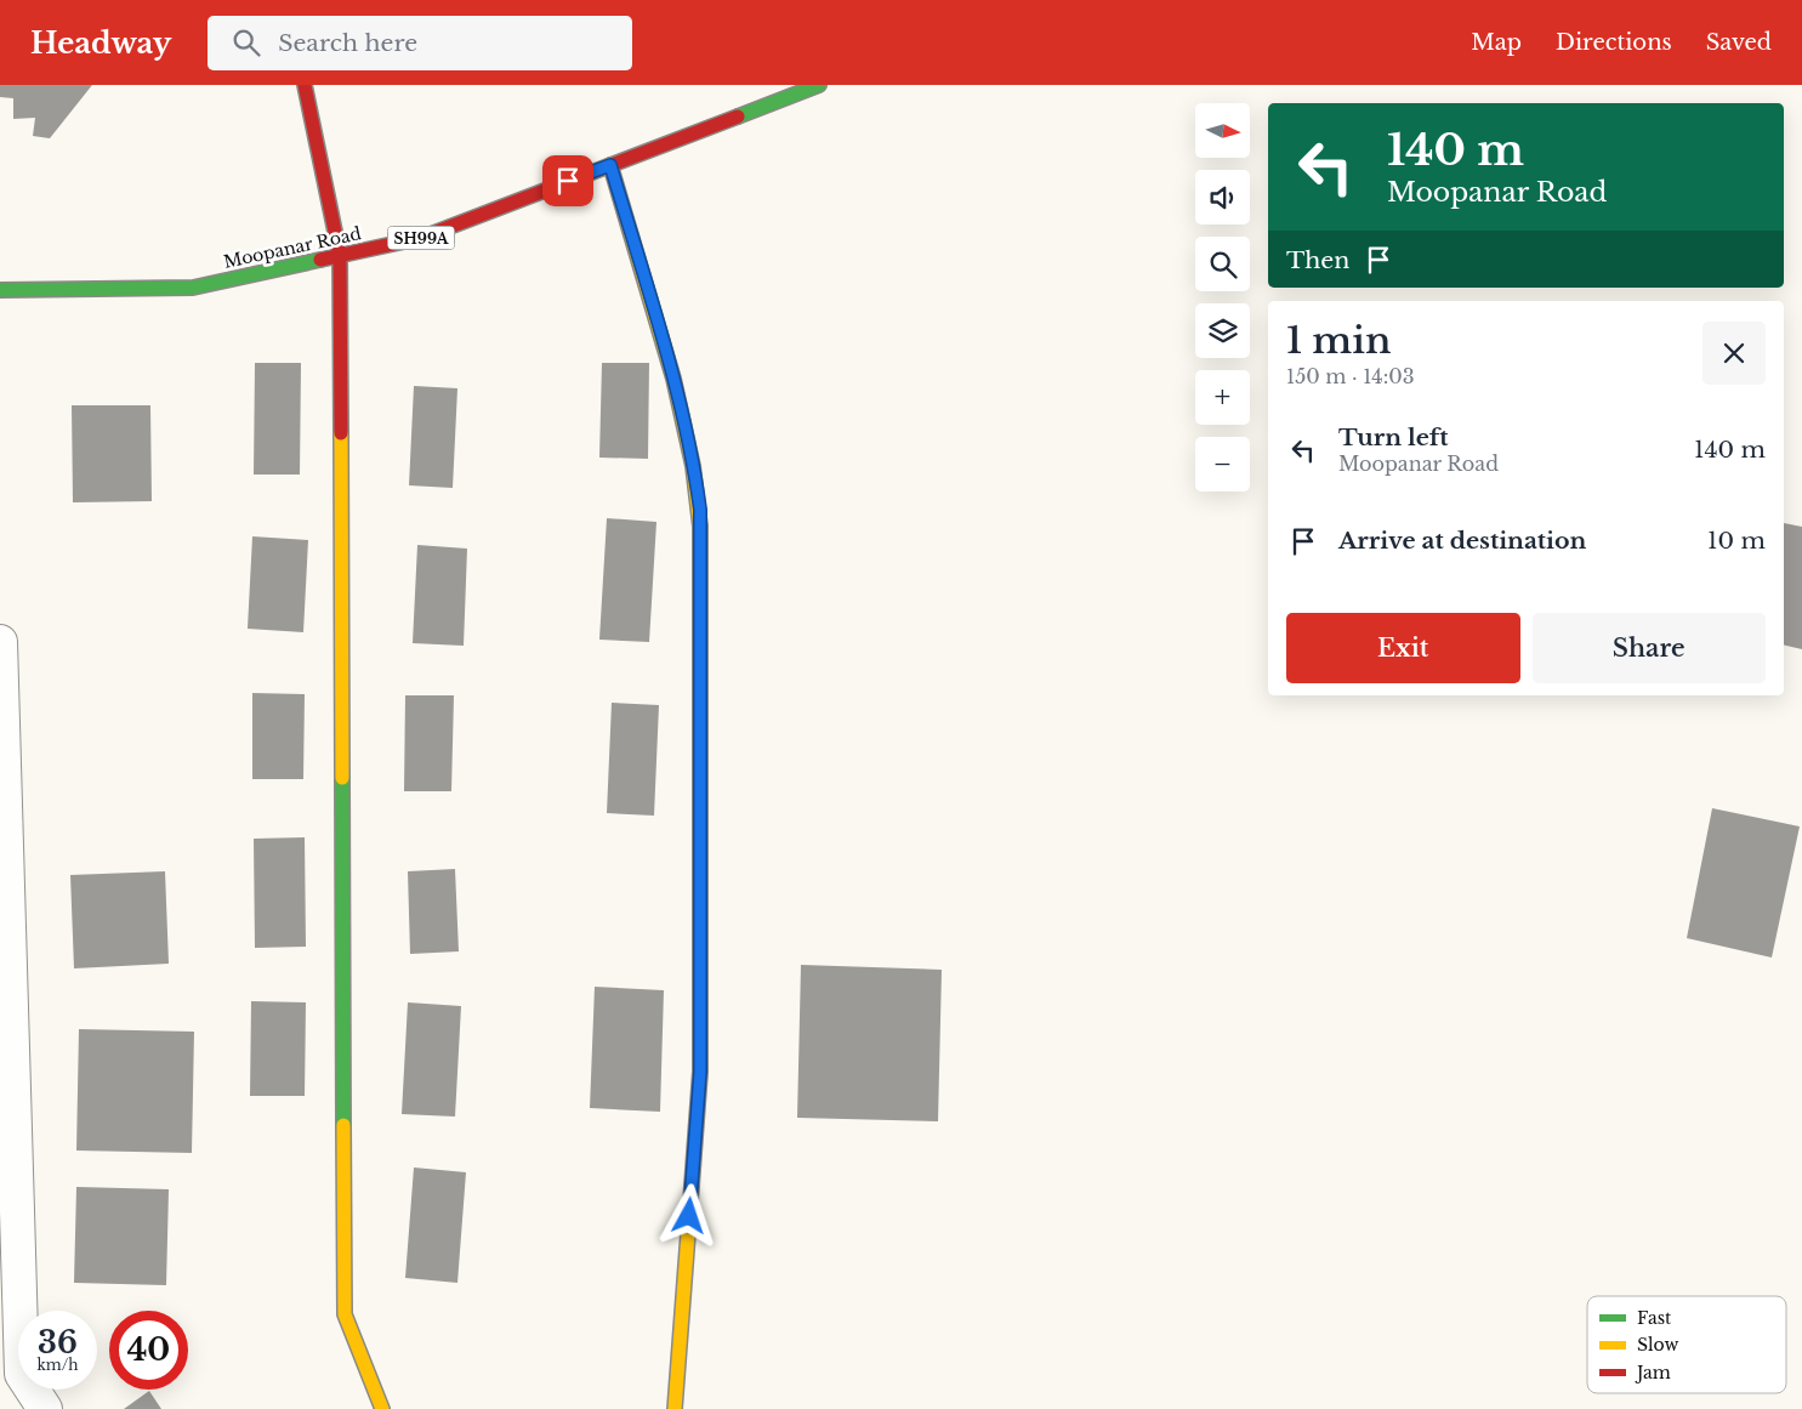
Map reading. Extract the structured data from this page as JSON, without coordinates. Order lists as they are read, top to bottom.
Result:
{
  "streets": {
    "street": ["SH99A", "Moopanar Road"]
  },
  "legend": ["Fast", "Slow", "Jam"],
  "north": "right",
  "page": {
    "header": "Headway",
    "search": "Search here",
    "nav": ["Map", "Directions", "Saved"],
    "map_buttons": ["+", "−"],
    "turn": ["140 m", "Moopanar Road"],
    "then": "Then",
    "heading": ["1 min", "150 m · 14:03"],
    "list": [
      {
        "name": "Turn left",
        "note": "Moopanar Road",
        "value": "140 m"
      },
      {
        "name": "Arrive at destination",
        "value": "10 m"
      }
    ],
    "buttons": ["Exit", "Share"],
    "speed": "36 km/h",
    "limit": "40"
  }
}
